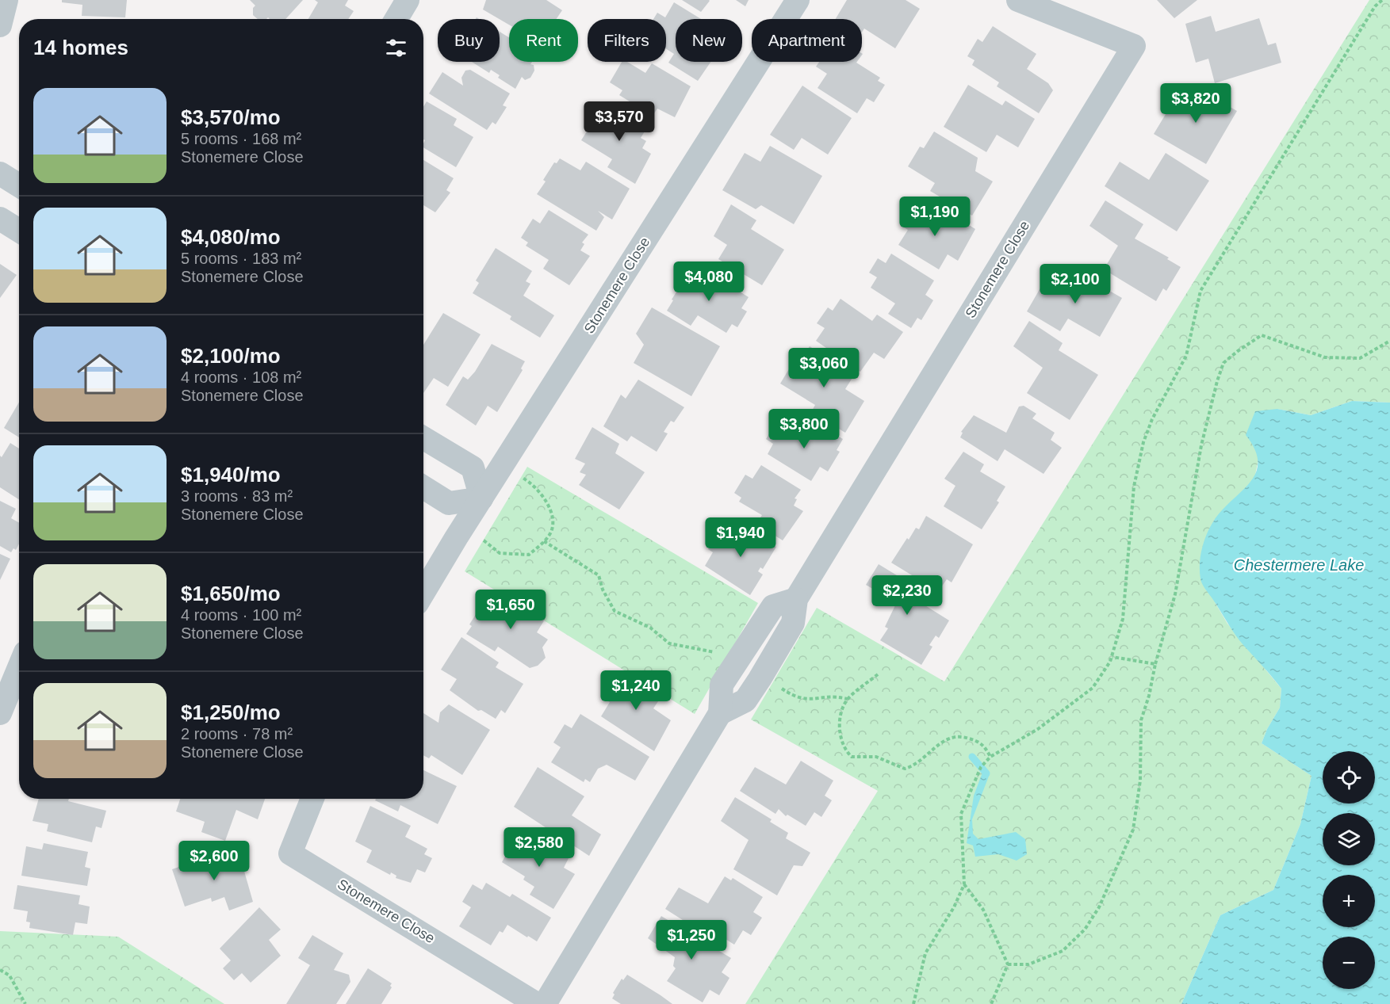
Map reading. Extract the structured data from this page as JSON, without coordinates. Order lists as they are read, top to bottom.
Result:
{
  "streets": {
    "street": ["Stonemere Close"]
  },
  "water": ["Chestermere Lake"],
  "page": {
    "chip": [
      "Buy",
      "Rent",
      "Filters",
      "New",
      "Apartment"
    ],
    "heading": "14 homes",
    "list": [
      {
        "name": "$3,570/mo",
        "note": "5 rooms · 168 m² · Stonemere Close"
      },
      {
        "name": "$4,080/mo",
        "note": "5 rooms · 183 m² · Stonemere Close"
      },
      {
        "name": "$2,100/mo",
        "note": "4 rooms · 108 m² · Stonemere Close"
      },
      {
        "name": "$1,940/mo",
        "note": "3 rooms · 83 m² · Stonemere Close"
      },
      {
        "name": "$1,650/mo",
        "note": "4 rooms · 100 m² · Stonemere Close"
      },
      {
        "name": "$1,250/mo",
        "note": "2 rooms · 78 m² · Stonemere Close"
      }
    ],
    "price": [
      "$3,820",
      "$3,570",
      "$1,190",
      "$4,080",
      "$2,100",
      "$3,060",
      "$3,800",
      "$1,940",
      "$2,230",
      "$1,650",
      "$1,240",
      "$2,580",
      "$2,600",
      "$1,250"
    ],
    "map_buttons": ["+", "−"]
  }
}
